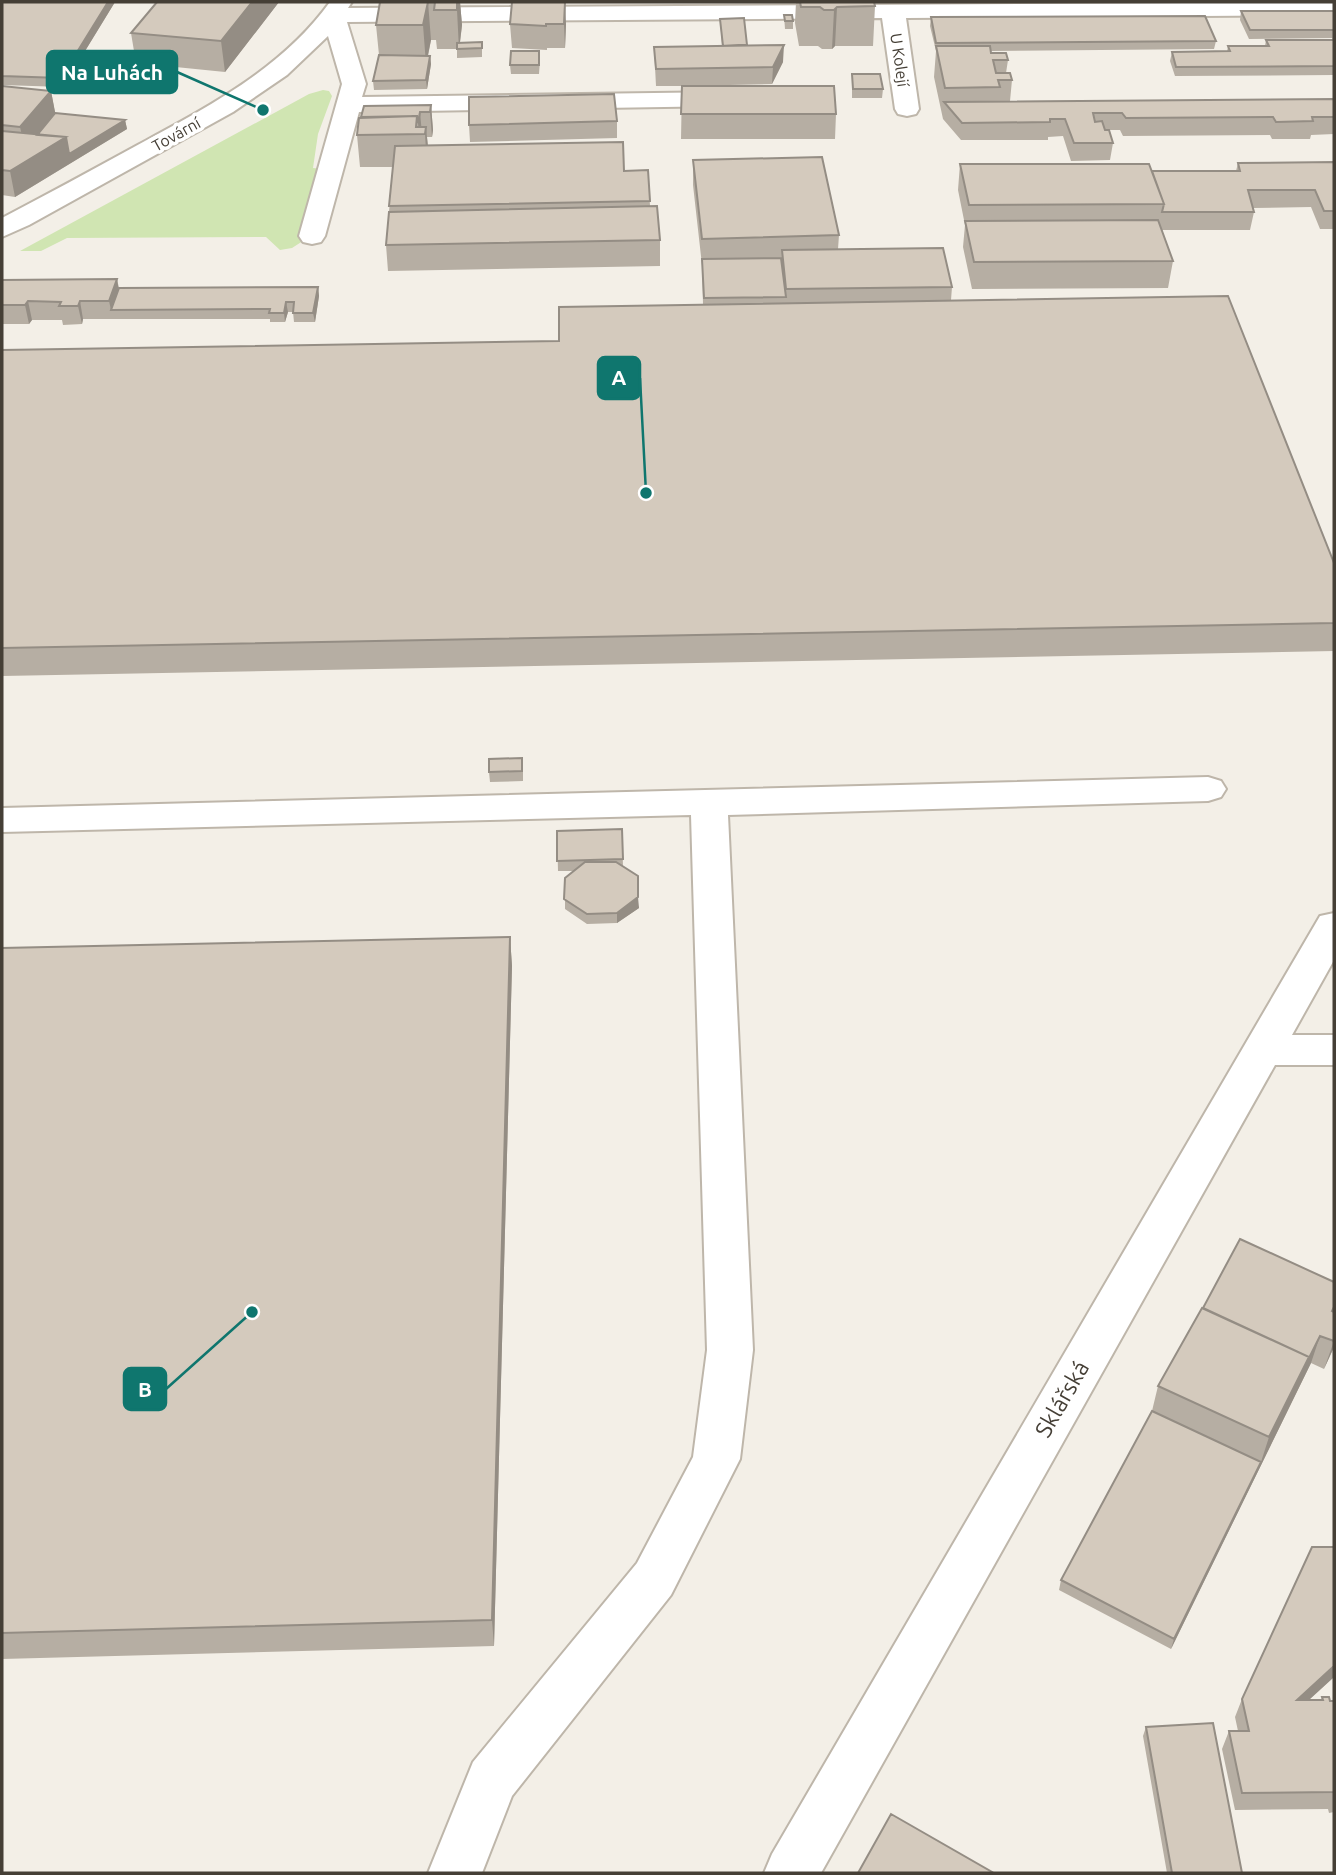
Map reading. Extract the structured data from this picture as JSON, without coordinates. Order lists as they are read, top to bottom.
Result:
{
  "streets": {
    "street": ["U Kolejí", "Tovární", "Sklářská"]
  },
  "places": ["Na Luhách", "A", "B"]
}
